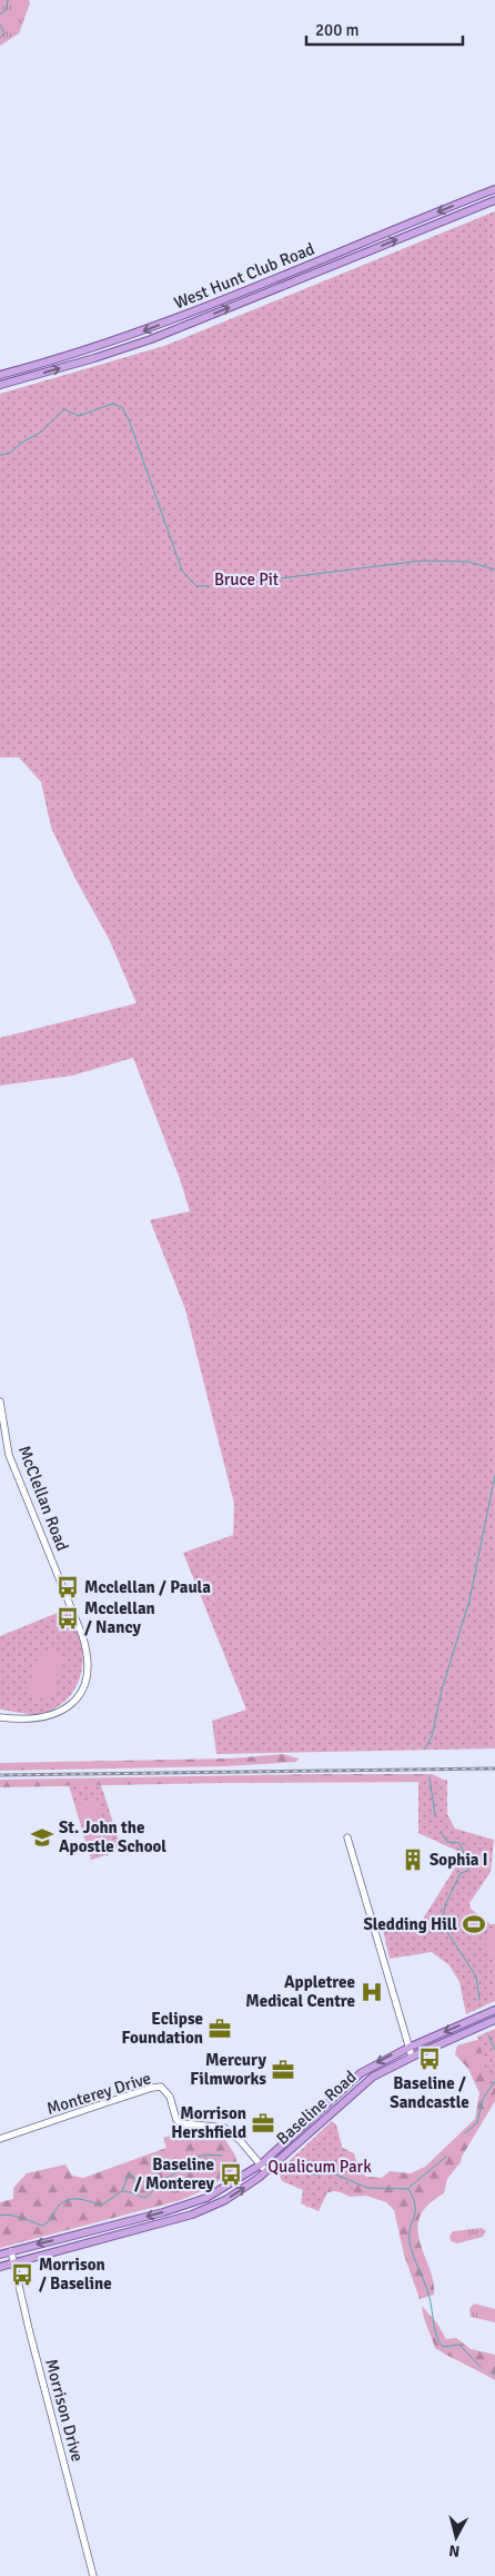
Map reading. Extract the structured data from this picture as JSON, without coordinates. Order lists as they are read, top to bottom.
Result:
{
  "streets": {
    "main road": ["West Hunt Club Road", "Baseline Road"],
    "street": ["McClellan Road", "Monterey Drive", "Morrison Drive"]
  },
  "crossings": [
    ["Monterey Drive", "Baseline Road"],
    ["Baseline Road", "Morrison Drive"]
  ],
  "parks": ["Bruce Pit", "Qualicum Park"],
  "places": {
    "bus stop": [
      "Mcclellan / Paula",
      "Mcclellan / Nancy",
      "Baseline / Sandcastle",
      "Baseline / Monterey",
      "Morrison / Baseline"
    ],
    "school or university": ["St. John the Apostle School"],
    "building": ["Sophia I"],
    "sports": ["Sledding Hill"],
    "hospital": ["Appletree Medical Centre"],
    "office": ["Eclipse Foundation", "Mercury Filmworks", "Morrison Hershfield"]
  },
  "scale_bar": "200 m",
  "north": "bottom"
}
